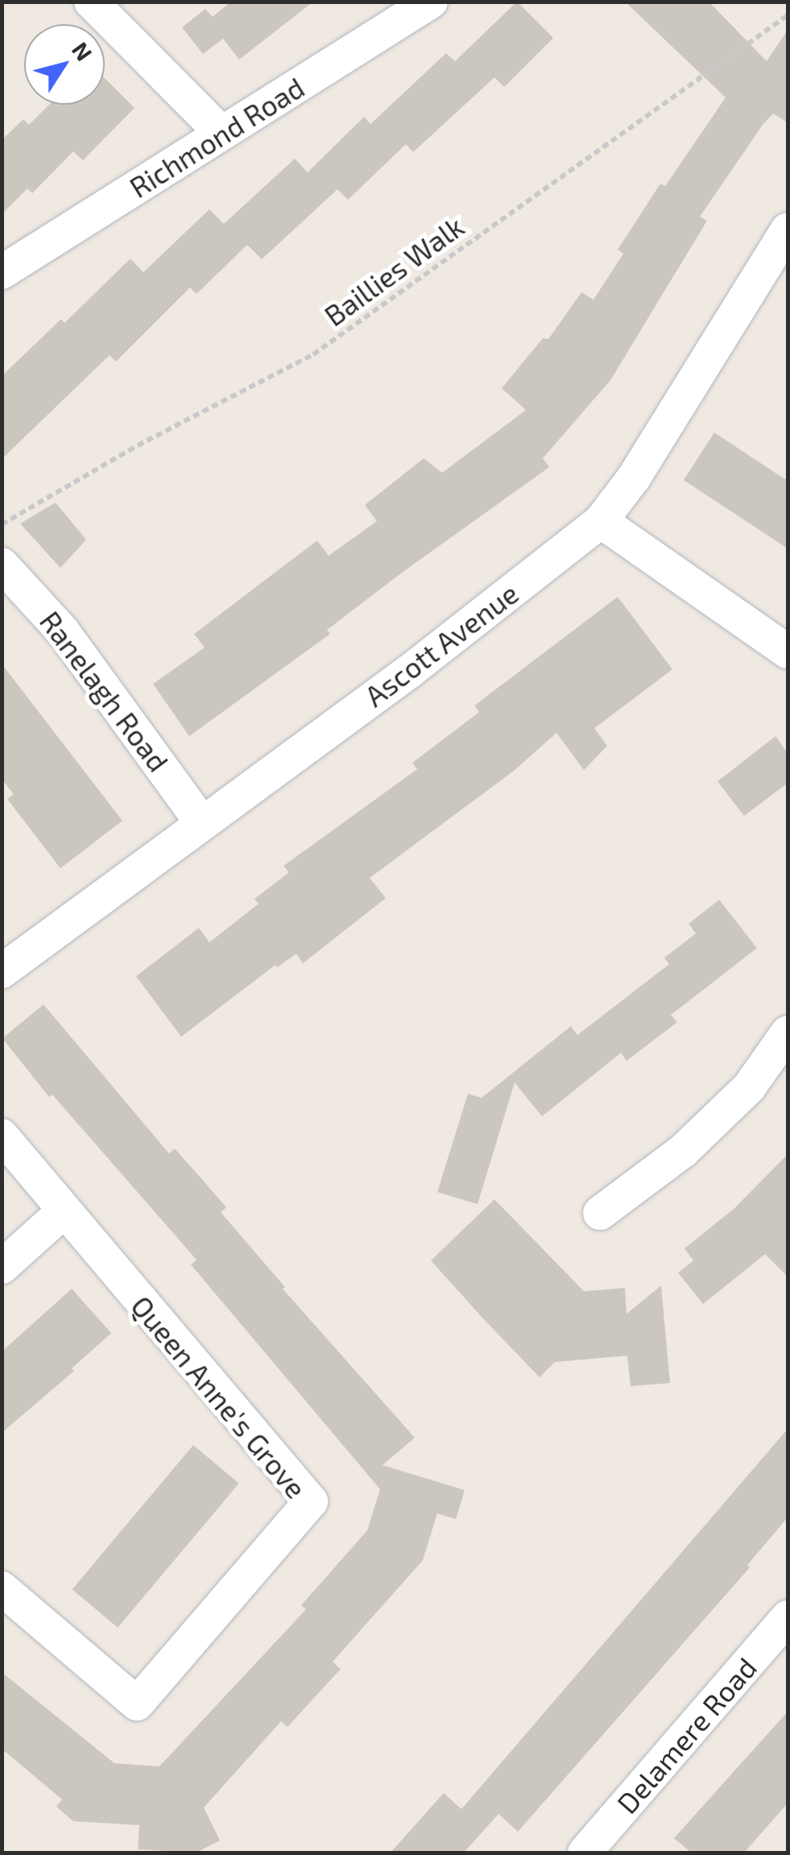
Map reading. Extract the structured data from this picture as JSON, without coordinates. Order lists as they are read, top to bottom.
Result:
{
  "streets": {
    "street": [
      "Richmond Road",
      "Ascott Avenue",
      "Ranelagh Road",
      "Queen Anne's Grove",
      "Delamere Road"
    ],
    "path": ["Baillies Walk"]
  },
  "crossings": [
    ["Ascott Avenue", "Ranelagh Road"]
  ],
  "north": "top right"
}
